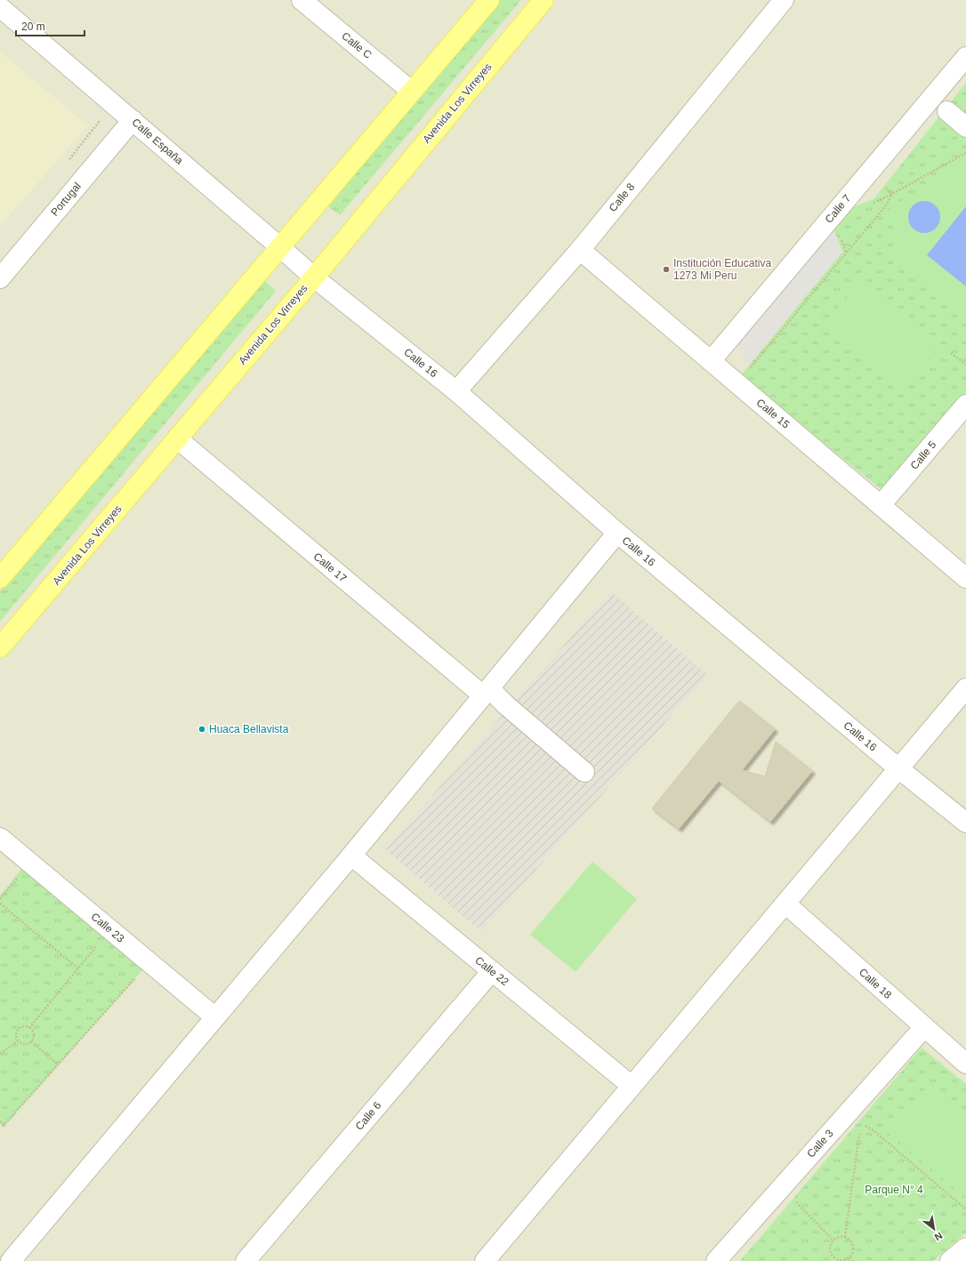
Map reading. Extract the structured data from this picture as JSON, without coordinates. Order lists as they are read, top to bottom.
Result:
{
  "streets": {
    "main road": ["Avenida Los Virreyes"],
    "street": [
      "Calle C",
      "Calle España",
      "Calle 8",
      "Portugal",
      "Calle 7",
      "Calle 16",
      "Calle 15",
      "Calle 5",
      "Calle 17",
      "Calle 23",
      "Calle 22",
      "Calle 18",
      "Calle 6",
      "Calle 3"
    ]
  },
  "crossings": [
    ["Avenida Los Virreyes", "Calle España"],
    ["Avenida Los Virreyes", "Calle 16"],
    ["Avenida Los Virreyes", "Calle 17"],
    ["Calle España", "Portugal"],
    ["Calle España", "Calle 16"],
    ["Calle 8", "Calle 16"],
    ["Calle 8", "Calle 15"],
    ["Calle 7", "Calle 15"],
    ["Calle 15", "Calle 5"],
    ["Calle 22", "Calle 6"],
    ["Calle 18", "Calle 3"]
  ],
  "parks": ["Parque N° 4"],
  "places": ["Institución Educativa 1273 Mi Peru", "Huaca Bellavista"],
  "scale_bar": "20 m",
  "north": "bottom right"
}
